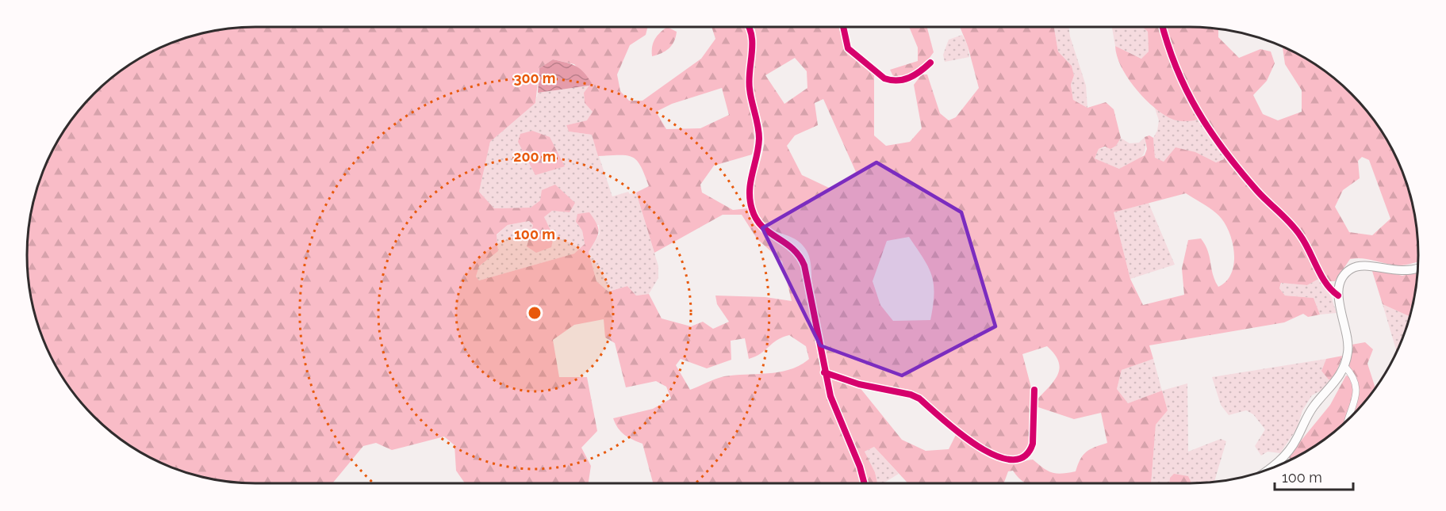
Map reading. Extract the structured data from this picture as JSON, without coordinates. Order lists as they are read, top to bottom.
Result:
{
  "scale_bar": "100 m",
  "rings": ["300 m", "200 m", "100 m"]
}
